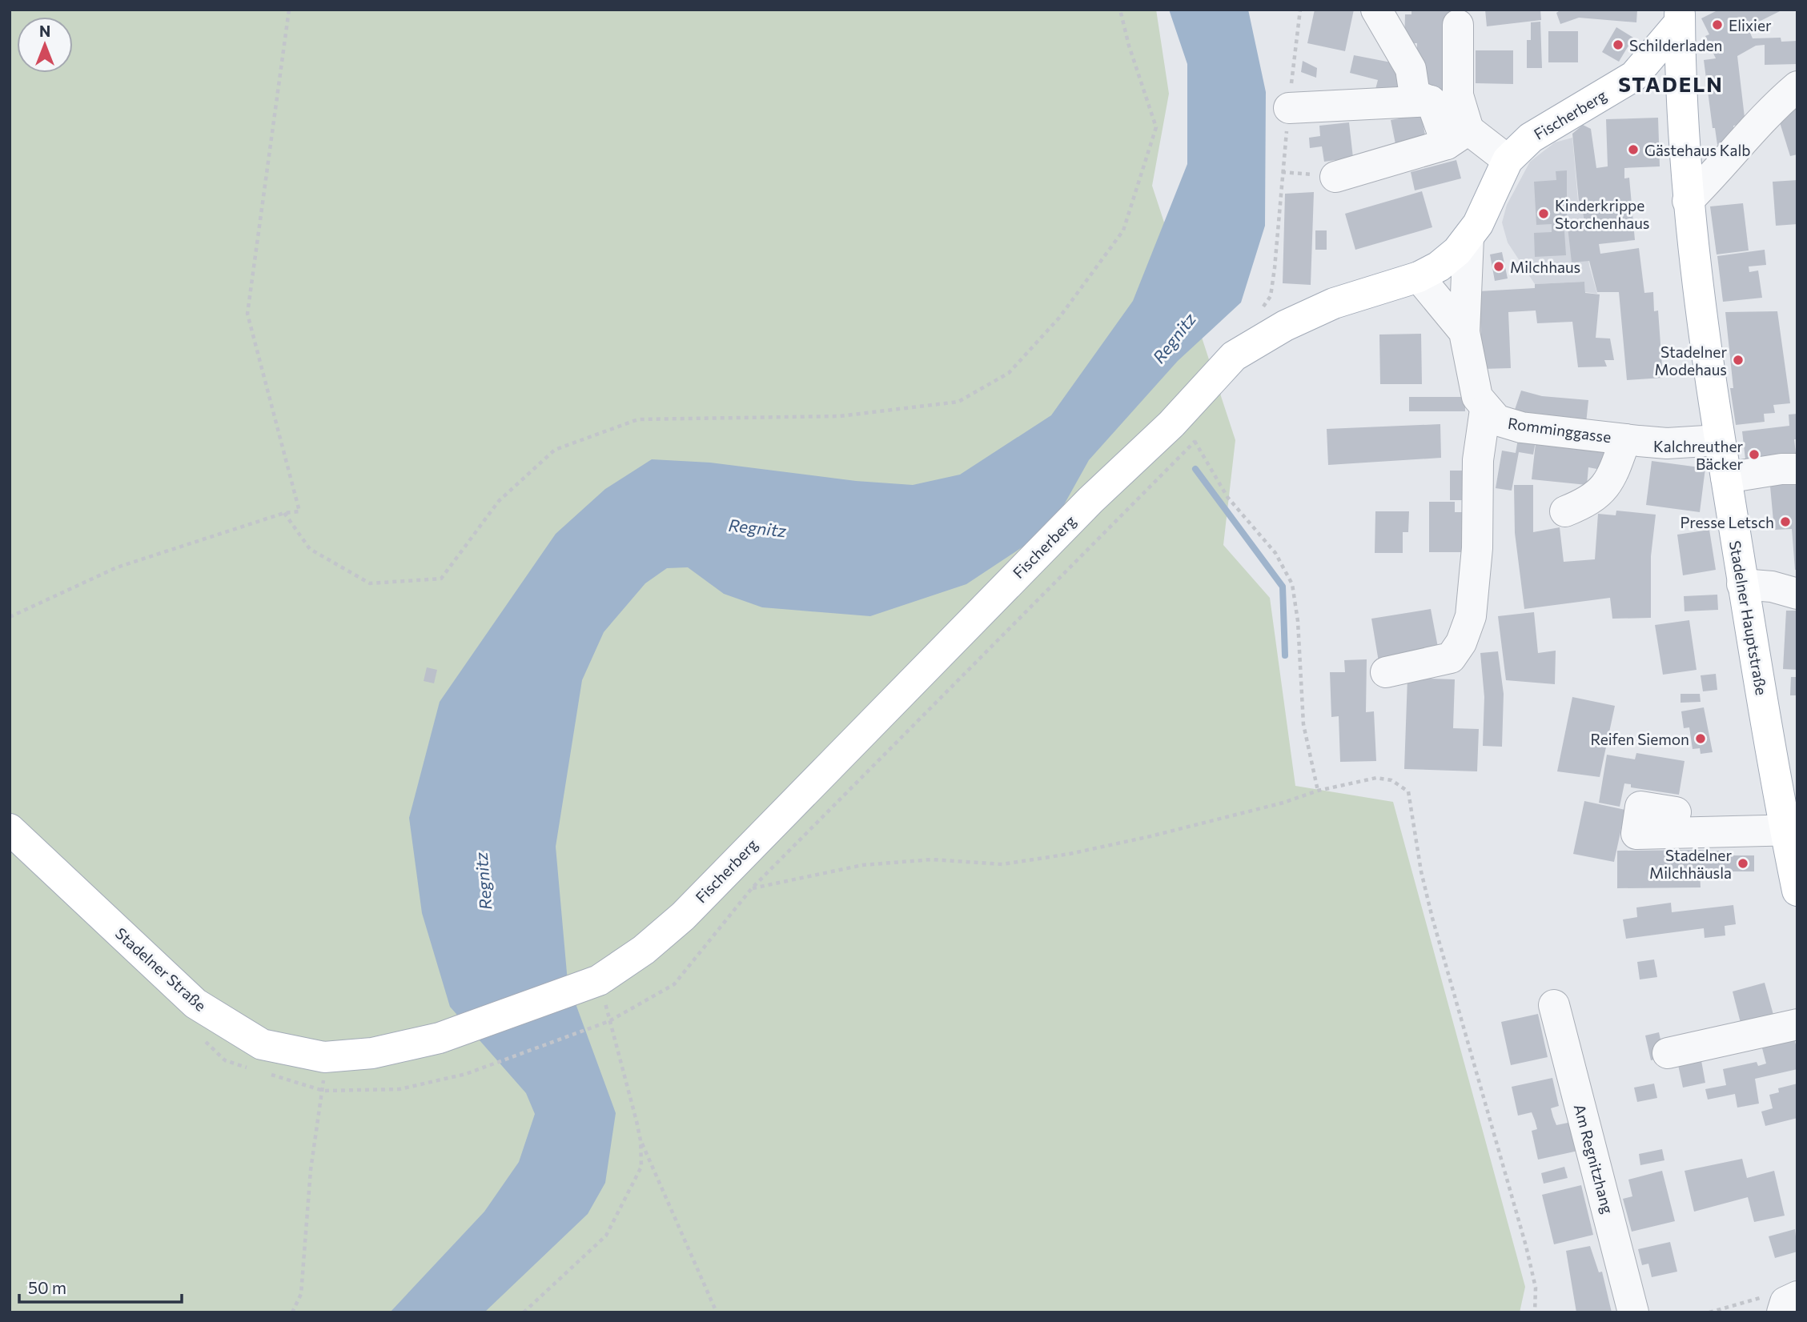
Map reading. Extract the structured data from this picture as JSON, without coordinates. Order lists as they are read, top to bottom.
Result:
{
  "streets": {
    "main road": ["Fischerberg", "Stadelner Hauptstraße", "Stadelner Straße"],
    "street": ["Romminggasse", "Am Regnitzhang"]
  },
  "crossings": [
    ["Fischerberg", "Stadelner Hauptstraße"],
    ["Fischerberg", "Stadelner Straße"],
    ["Romminggasse", "Stadelner Hauptstraße"]
  ],
  "districts": ["STADELN"],
  "water": ["Regnitz"],
  "places": [
    "Elixier",
    "Schilderladen",
    "Gästehaus Kalb",
    "Kinderkrippe Storchenhaus",
    "Milchhaus",
    "Stadelner Modehaus",
    "Kalchreuther Bäcker",
    "Presse Letsch",
    "Reifen Siemon",
    "Stadelner Milchhäusla"
  ],
  "scale_bar": "50 m",
  "north": "top"
}
